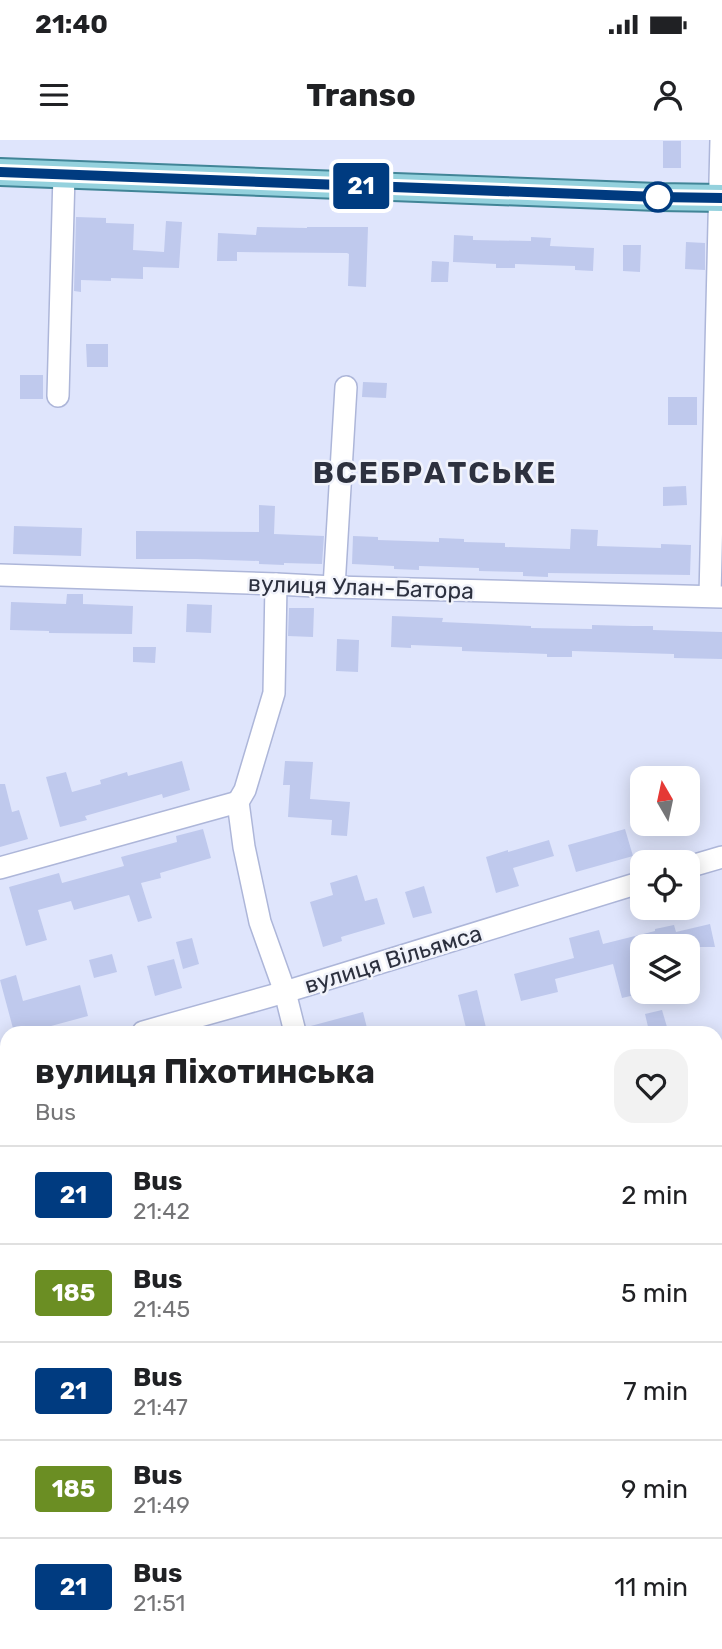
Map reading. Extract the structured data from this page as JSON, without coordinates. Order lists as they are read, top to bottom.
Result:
{
  "streets": {
    "street": ["вулиця Улан-Батора", "вулиця Вільямса"]
  },
  "districts": ["ВСЕБРАТСЬКЕ"],
  "lines": ["bus line 21"],
  "north": "top",
  "page": {
    "status": "21:40",
    "header": "Transo",
    "on_map": "21",
    "heading": ["вулиця Піхотинська", "Bus"],
    "list": [
      {
        "mark": "21",
        "name": "Bus",
        "note": "21:42",
        "value": "2 min"
      },
      {
        "mark": "185",
        "name": "Bus",
        "note": "21:45",
        "value": "5 min"
      },
      {
        "mark": "21",
        "name": "Bus",
        "note": "21:47",
        "value": "7 min"
      },
      {
        "mark": "185",
        "name": "Bus",
        "note": "21:49",
        "value": "9 min"
      },
      {
        "mark": "21",
        "name": "Bus",
        "note": "21:51",
        "value": "11 min"
      }
    ]
  }
}
